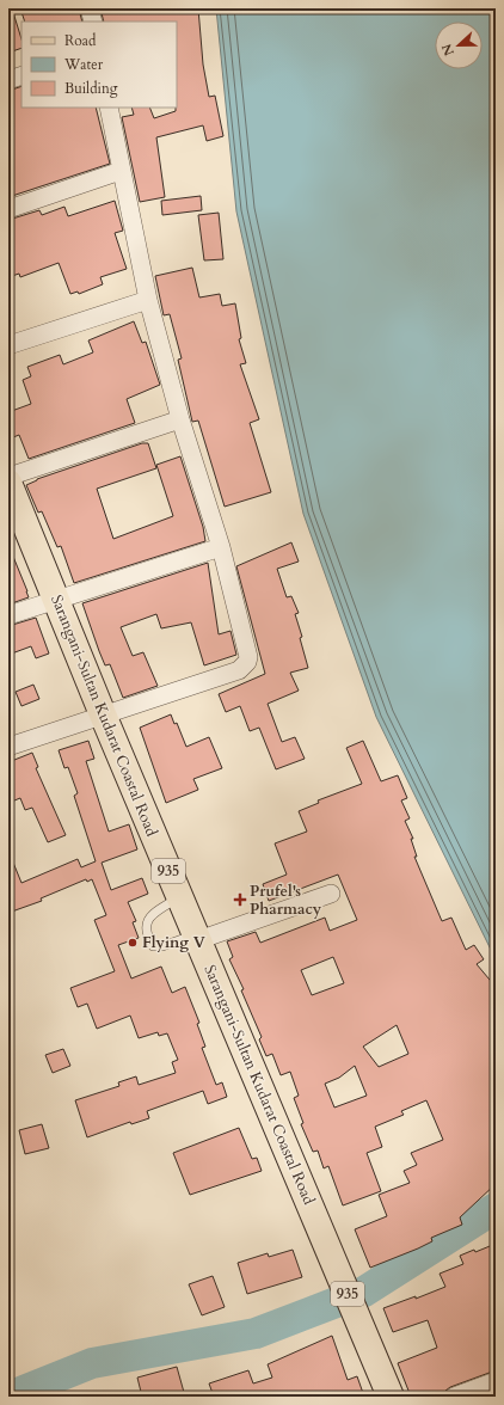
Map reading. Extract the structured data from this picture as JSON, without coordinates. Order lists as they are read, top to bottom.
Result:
{
  "streets": {
    "main road": ["Sarangani-Sultan Kudarat Coastal Road", "935"]
  },
  "places": {
    "health": ["Prufel's Pharmacy"],
    "other": ["Flying V"]
  },
  "legend": ["Road", "Water", "Building"],
  "north": "left"
}
